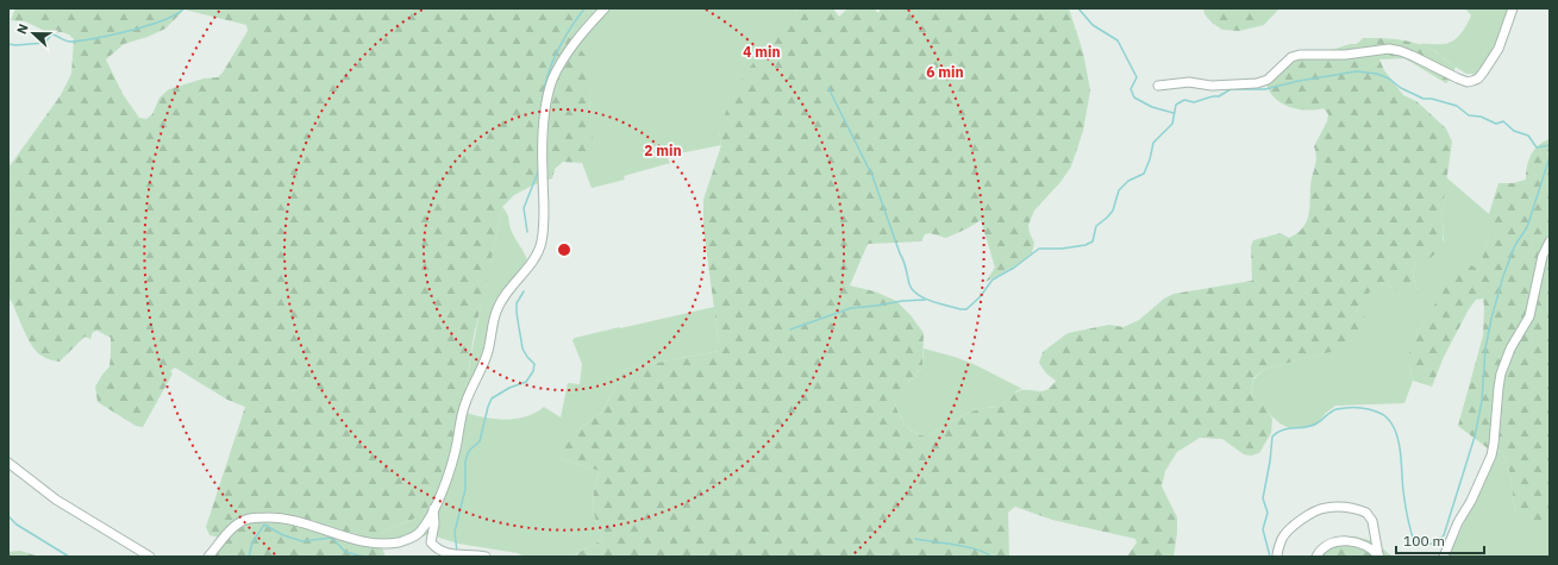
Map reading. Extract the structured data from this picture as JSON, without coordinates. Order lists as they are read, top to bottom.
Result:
{
  "scale_bar": "100 m",
  "north": "left",
  "rings": ["4 min", "6 min", "2 min"]
}
